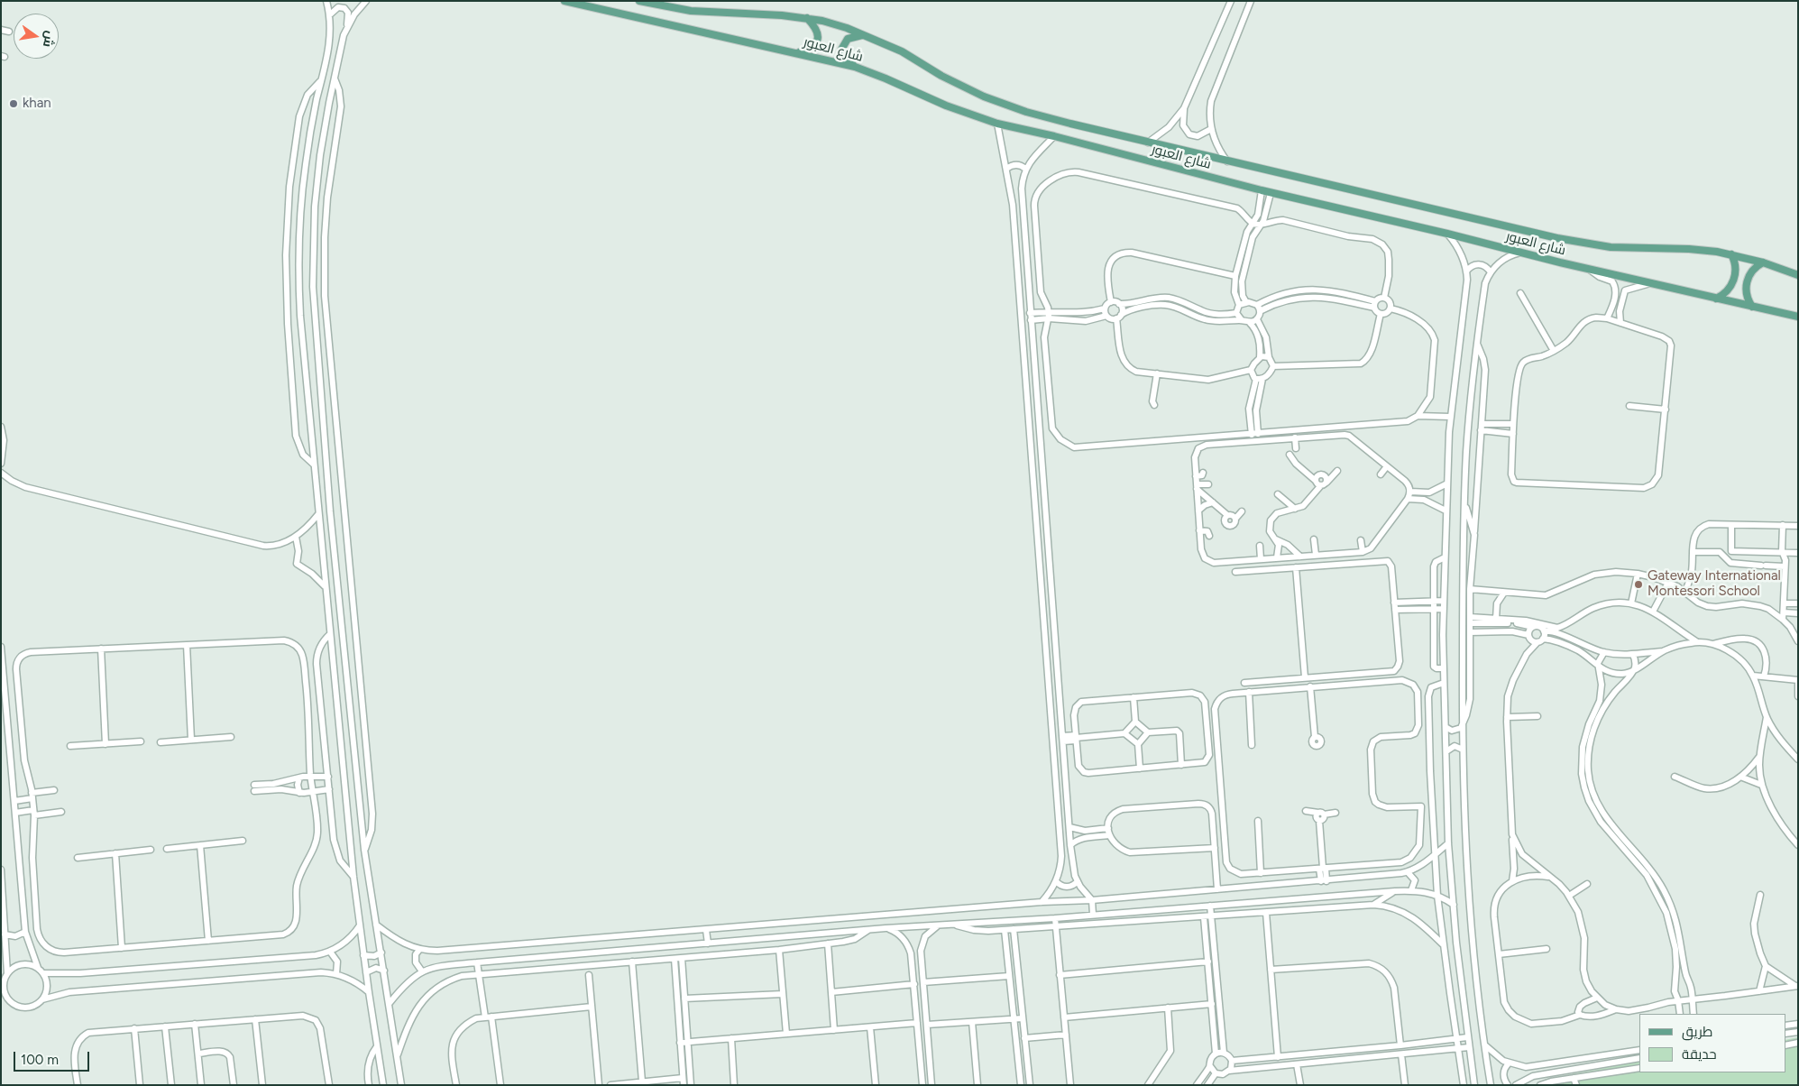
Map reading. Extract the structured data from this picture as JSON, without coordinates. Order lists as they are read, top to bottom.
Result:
{
  "streets": {
    "main road": ["شارع العبور"]
  },
  "places": ["khan", "Gateway International Montessori School"],
  "legend": ["طريق", "حديقة"],
  "scale_bar": "100 m",
  "north": "right"
}
